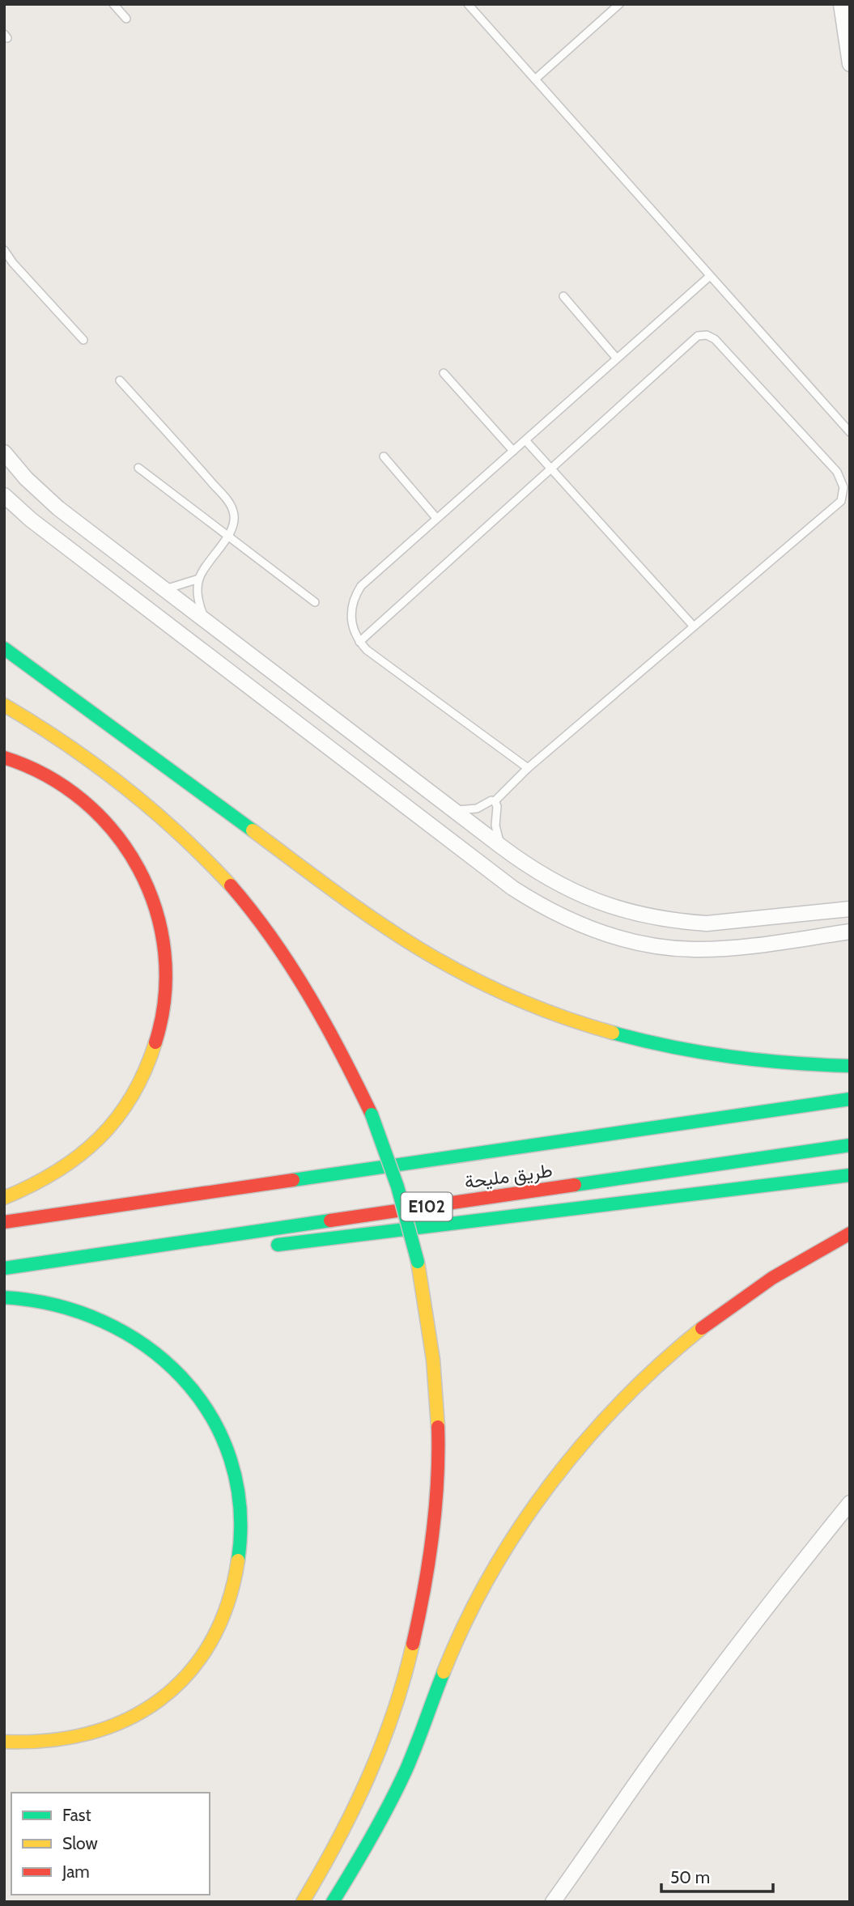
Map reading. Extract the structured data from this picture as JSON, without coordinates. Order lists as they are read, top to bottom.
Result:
{
  "streets": {
    "highway": ["طريق مليحة", "E102"]
  },
  "legend": ["Fast", "Slow", "Jam"],
  "scale_bar": "50 m"
}
